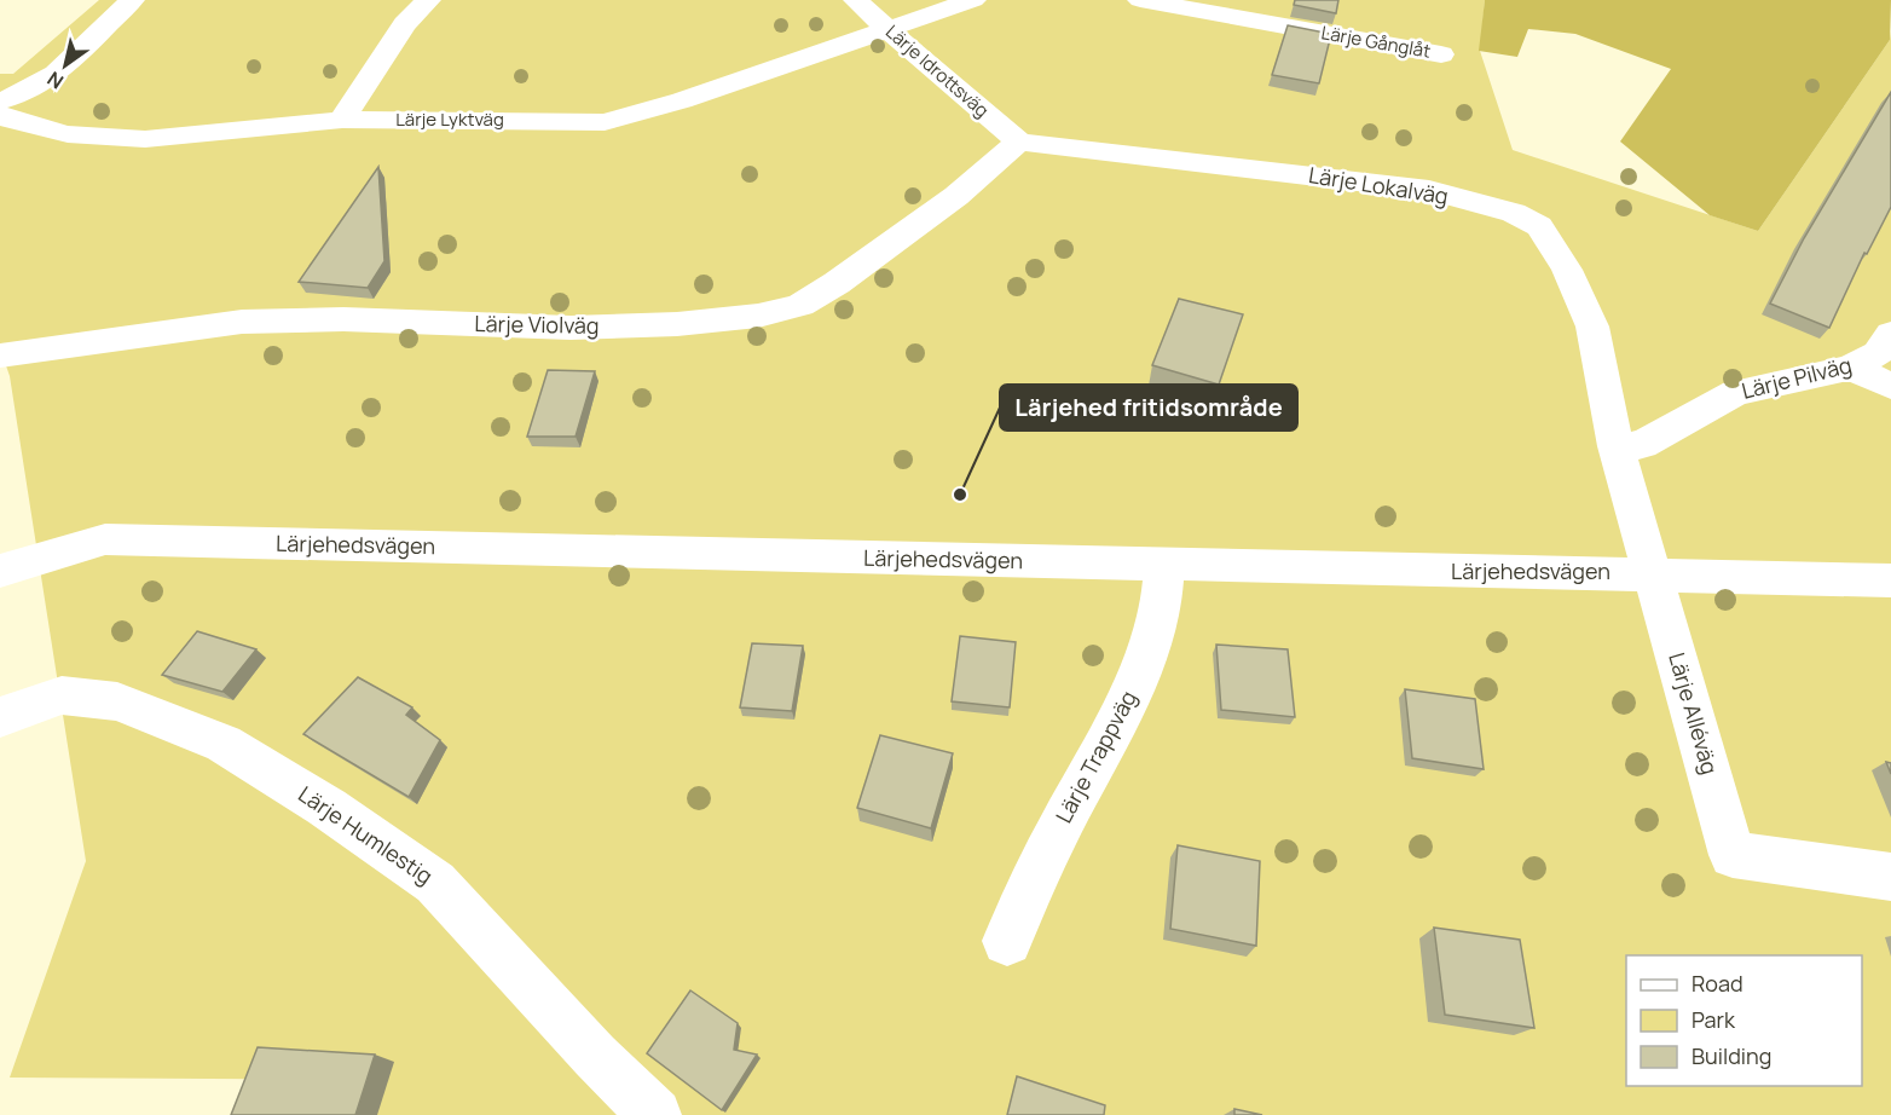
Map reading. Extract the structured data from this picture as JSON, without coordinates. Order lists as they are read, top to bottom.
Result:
{
  "streets": {
    "street": [
      "Lärje Gånglåt",
      "Lärje Idrottsväg",
      "Lärje Lyktväg",
      "Lärje Lokalväg",
      "Lärje Violväg",
      "Lärje Pilväg",
      "Lärjehedsvägen",
      "Lärje Alléväg",
      "Lärje Trappväg",
      "Lärje Humlestig"
    ]
  },
  "crossings": [
    ["Lärje Idrottsväg", "Lärje Lyktväg"],
    ["Lärje Idrottsväg", "Lärje Lokalväg"],
    ["Lärje Idrottsväg", "Lärje Violväg"],
    ["Lärje Lokalväg", "Lärje Violväg"],
    ["Lärje Lokalväg", "Lärje Pilväg"],
    ["Lärje Lokalväg", "Lärjehedsvägen"],
    ["Lärje Lokalväg", "Lärje Alléväg"],
    ["Lärjehedsvägen", "Lärje Alléväg"],
    ["Lärjehedsvägen", "Lärje Trappväg"]
  ],
  "places": ["Lärjehed fritidsområde"],
  "legend": ["Road", "Park", "Building"],
  "north": "bottom left"
}
